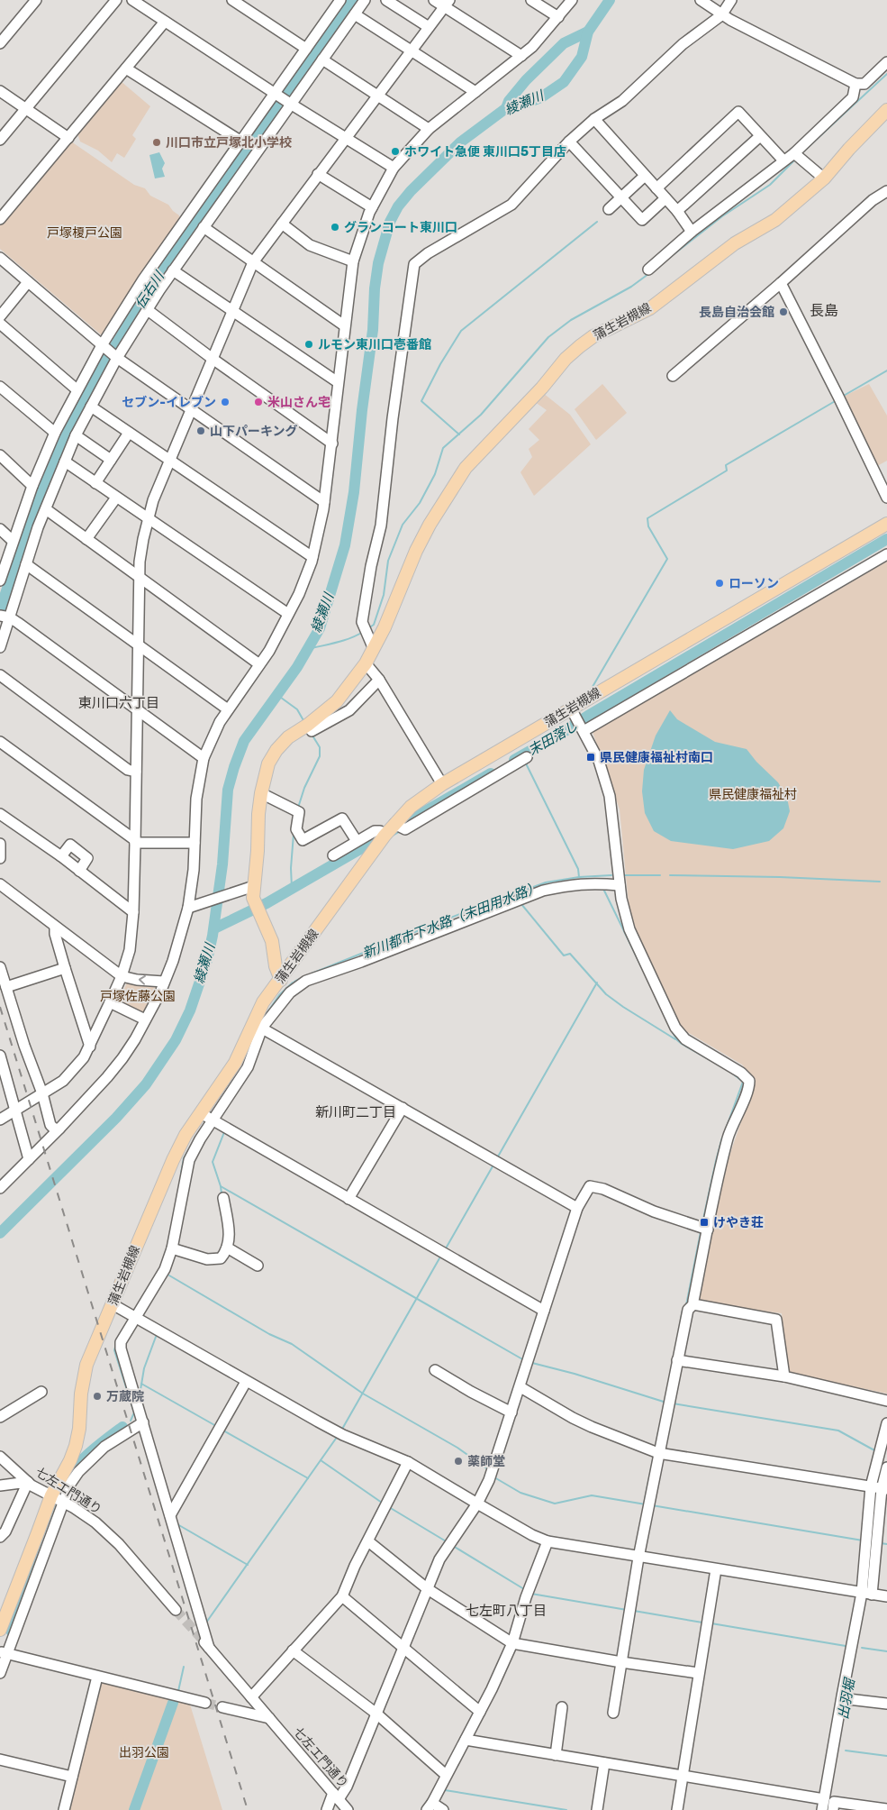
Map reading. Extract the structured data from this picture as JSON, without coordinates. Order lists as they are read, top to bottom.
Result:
{
  "streets": {
    "main road": ["蒲生岩槻線"],
    "street": ["七左エ門通り"]
  },
  "crossings": [
    ["蒲生岩槻線", "七左エ門通り"]
  ],
  "districts": [
    "長島",
    "東川口六丁目",
    "新川町二丁目",
    "七左町八丁目"
  ],
  "water": [
    "綾瀬川",
    "伝右川",
    "末田落し",
    "新川都市下水路（末田用水路）",
    "出羽堀"
  ],
  "parks": [
    "戸塚榎戸公園",
    "県民健康福祉村",
    "戸塚佐藤公園",
    "出羽公園"
  ],
  "places": {
    "other": [
      "川口市立戸塚北小学校",
      "ホワイト急便 東川口5丁目店",
      "グランコート東川口",
      "長島自治会館",
      "ルモン東川口壱番館",
      "セブン-イレブン",
      "米山さん宅",
      "山下パーキング",
      "ローソン",
      "万蔵院",
      "薬師堂"
    ],
    "transit": ["県民健康福祉村南口", "けやき荘"]
  }
}
